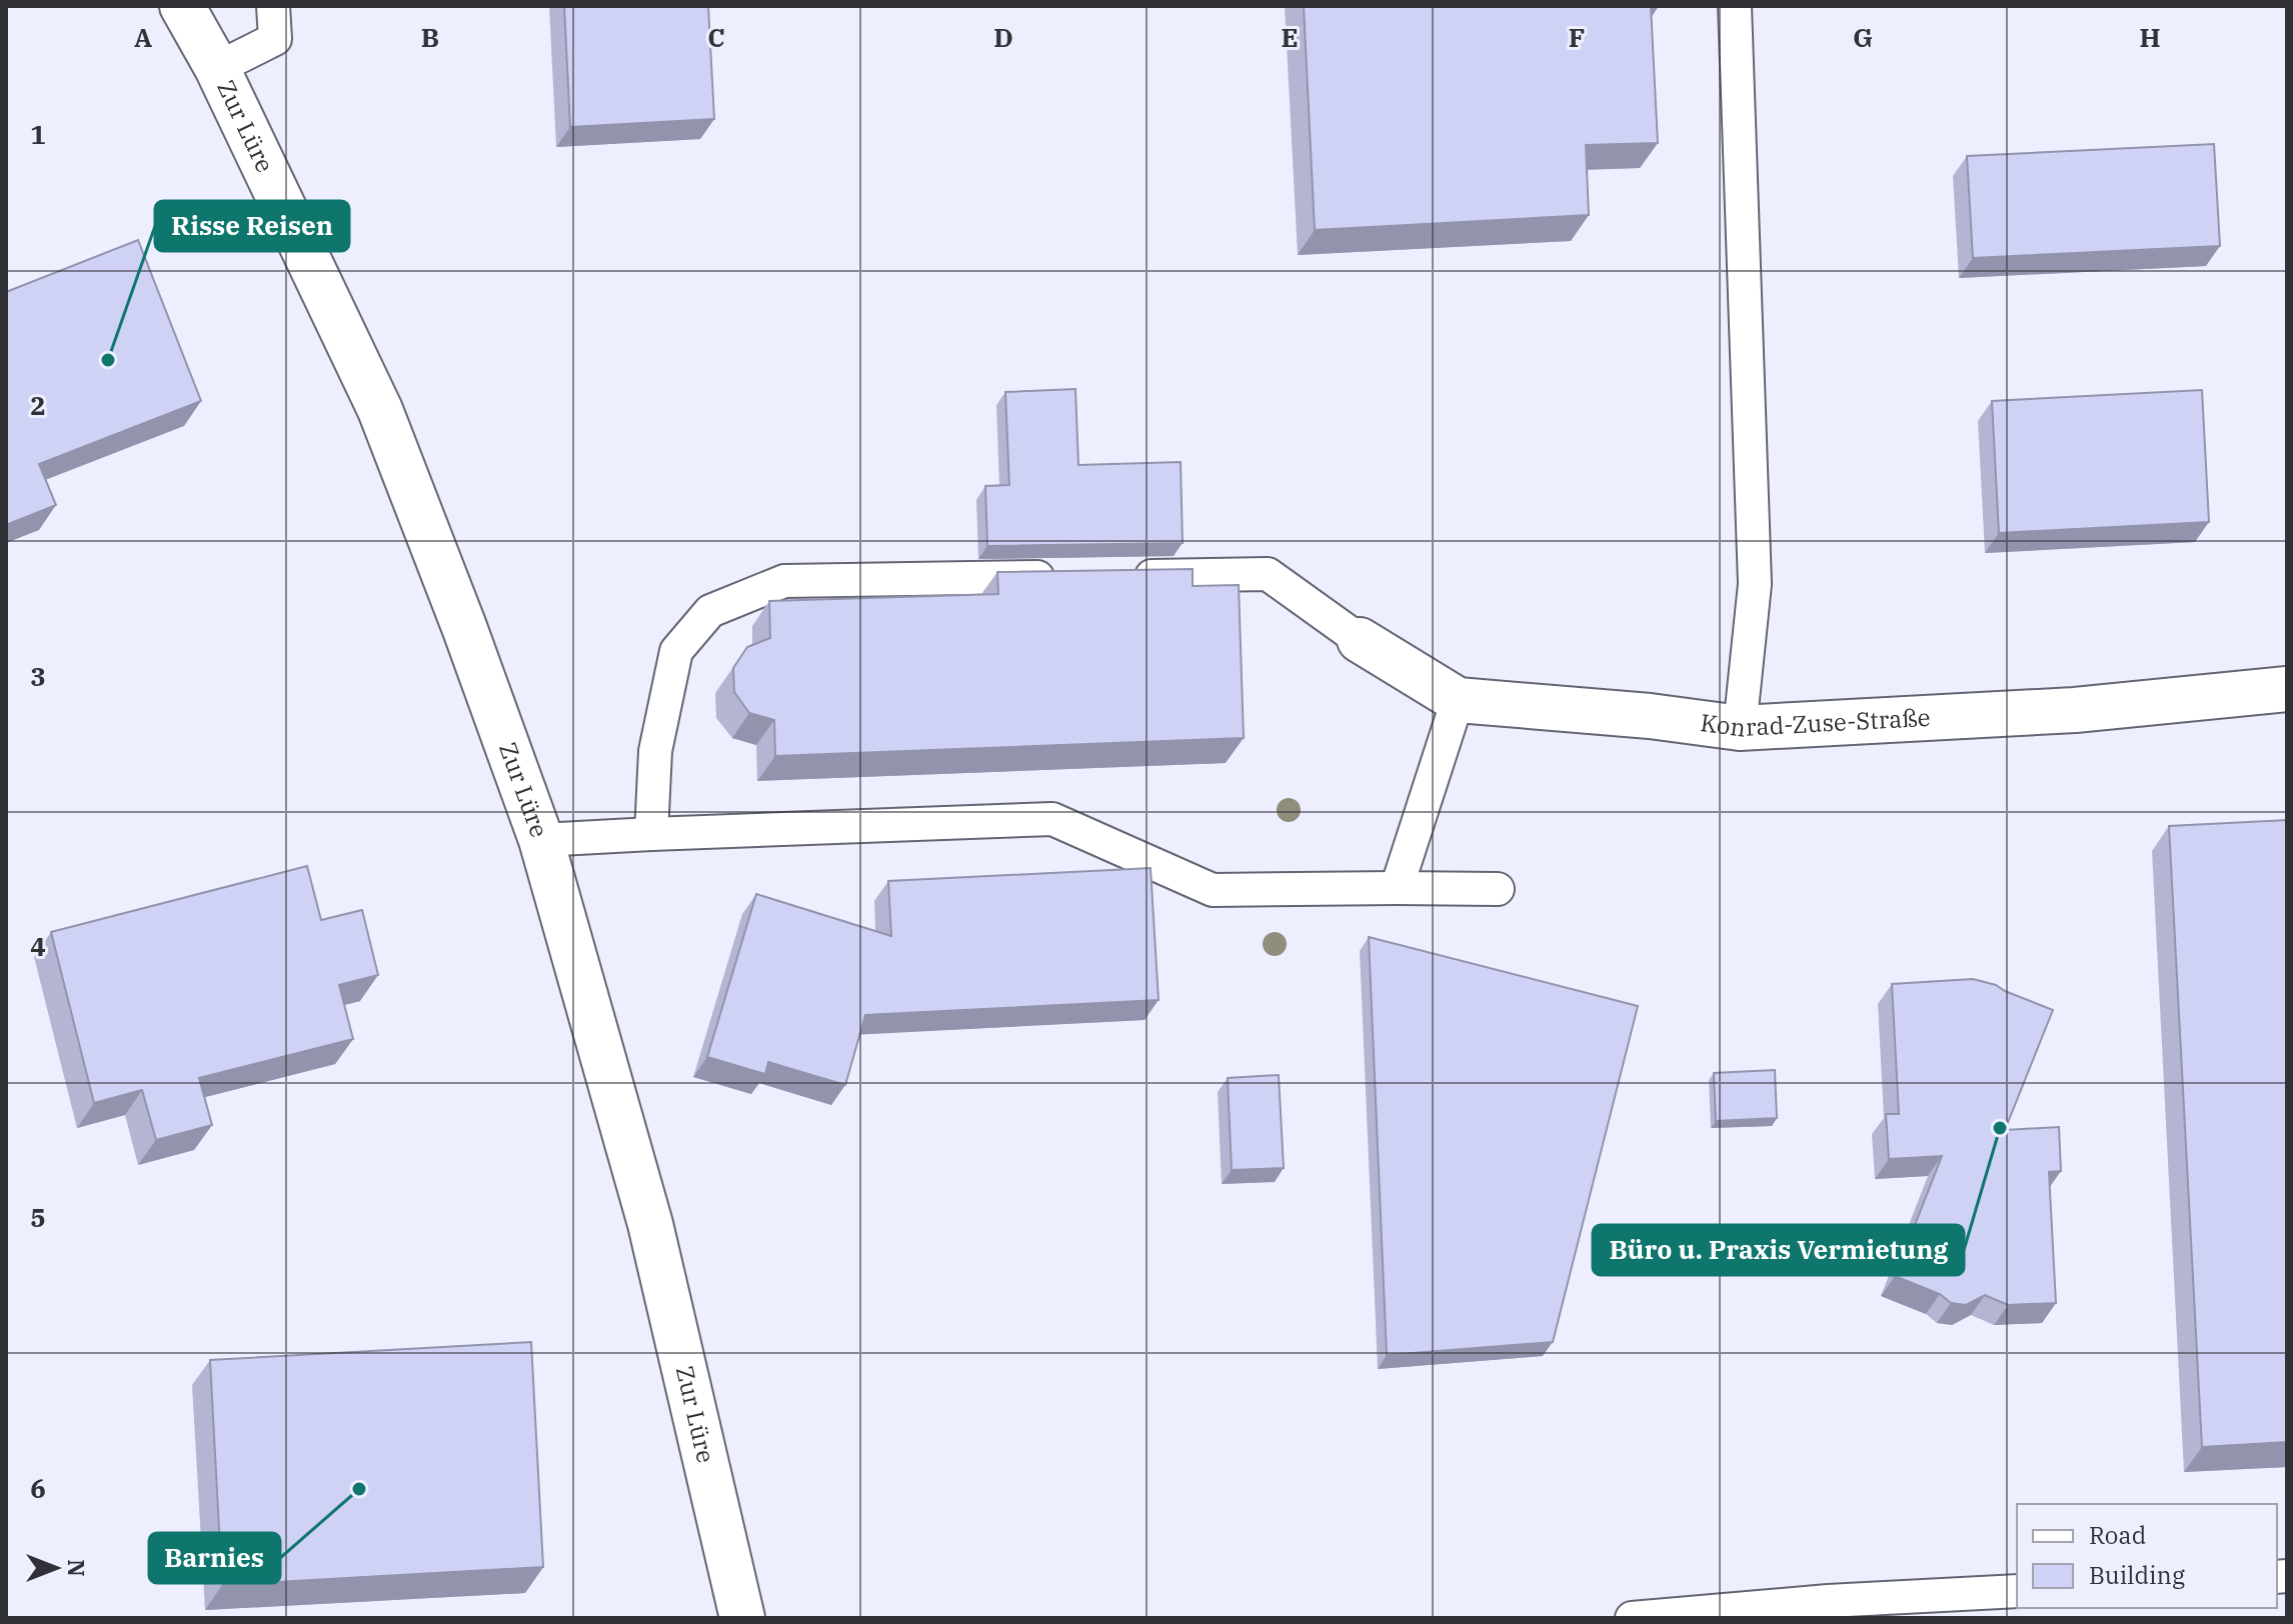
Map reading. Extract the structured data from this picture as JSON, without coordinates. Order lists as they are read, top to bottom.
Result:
{
  "streets": {
    "street": ["Zur Lüre", "Konrad-Zuse-Straße"]
  },
  "places": ["Risse Reisen", "Büro u. Praxis Vermietung", "Barnies"],
  "legend": ["Road", "Building"],
  "north": "right",
  "grid": {
    "columns": [
      "A",
      "B",
      "C",
      "D",
      "E",
      "F",
      "G",
      "H"
    ],
    "rows": [
      "1",
      "2",
      "3",
      "4",
      "5",
      "6"
    ]
  }
}
